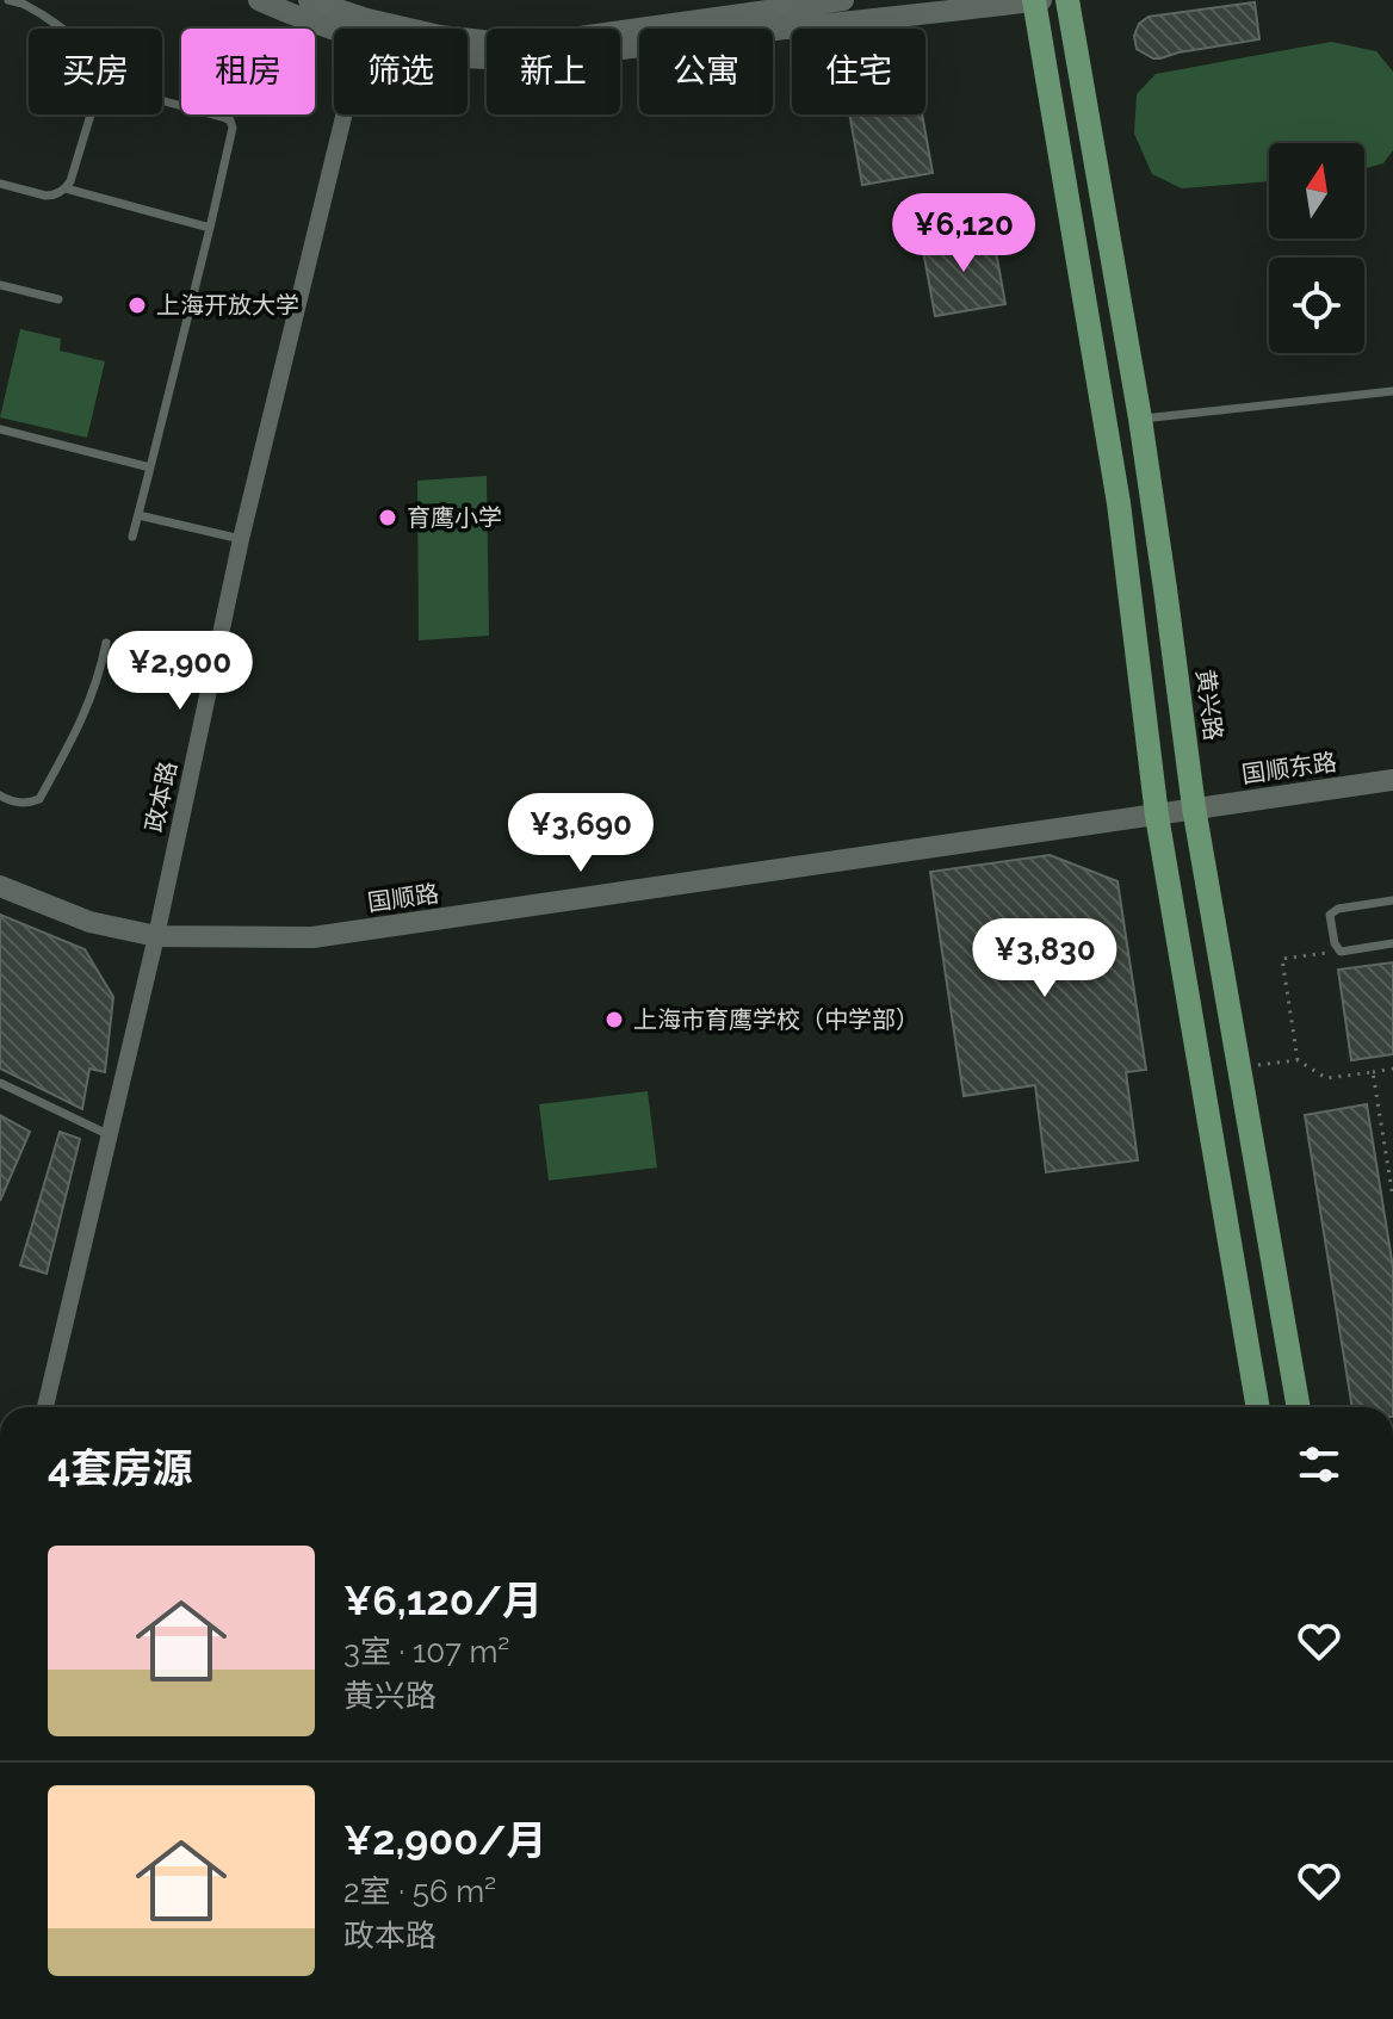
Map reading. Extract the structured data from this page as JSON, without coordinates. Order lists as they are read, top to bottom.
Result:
{
  "streets": {
    "main road": ["黄兴路"],
    "street": ["国顺东路", "政本路", "国顺路"]
  },
  "crossings": [
    ["黄兴路", "国顺东路"],
    ["国顺东路", "国顺路"],
    ["政本路", "国顺路"]
  ],
  "places": ["上海开放大学", "育鹰小学", "上海市育鹰学校（中学部）"],
  "north": "top",
  "page": {
    "chip": [
      "买房",
      "租房",
      "筛选",
      "新上",
      "公寓",
      "住宅"
    ],
    "price": [
      "¥6,120",
      "¥2,900",
      "¥3,690",
      "¥3,830"
    ],
    "heading": "4套房源",
    "list": [
      {
        "name": "¥6,120/月",
        "note": "3室 · 107 m² · 黄兴路"
      },
      {
        "name": "¥2,900/月",
        "note": "2室 · 56 m² · 政本路"
      }
    ]
  }
}
